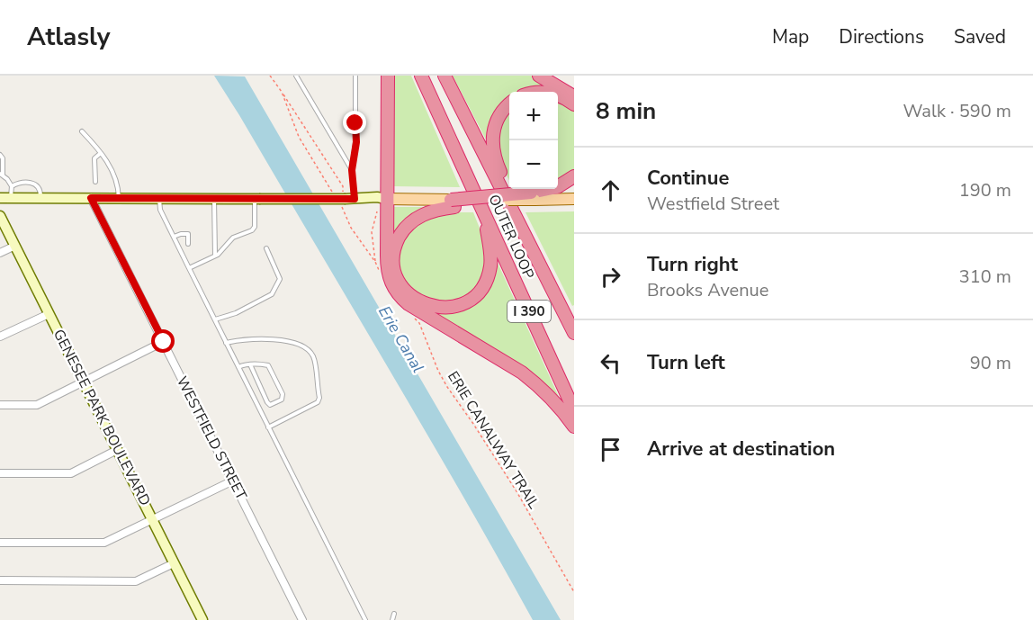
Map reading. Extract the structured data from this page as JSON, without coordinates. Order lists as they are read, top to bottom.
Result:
{
  "streets": {
    "highway": ["OUTER LOOP", "I 390"],
    "street": ["GENESEE PARK BOULEVARD", "WESTFIELD STREET"],
    "path": ["ERIE CANALWAY TRAIL"]
  },
  "water": ["Erie Canal"],
  "page": {
    "header": "Atlasly",
    "nav": ["Map", "Directions", "Saved"],
    "heading": ["8 min", "Walk · 590 m"],
    "map_buttons": ["+", "−"],
    "list": [
      ["Continue", "Westfield Street", "190 m"],
      ["Turn right", "Brooks Avenue", "310 m"],
      ["Turn left", "90 m"],
      "Arrive at destination"
    ]
  }
}
